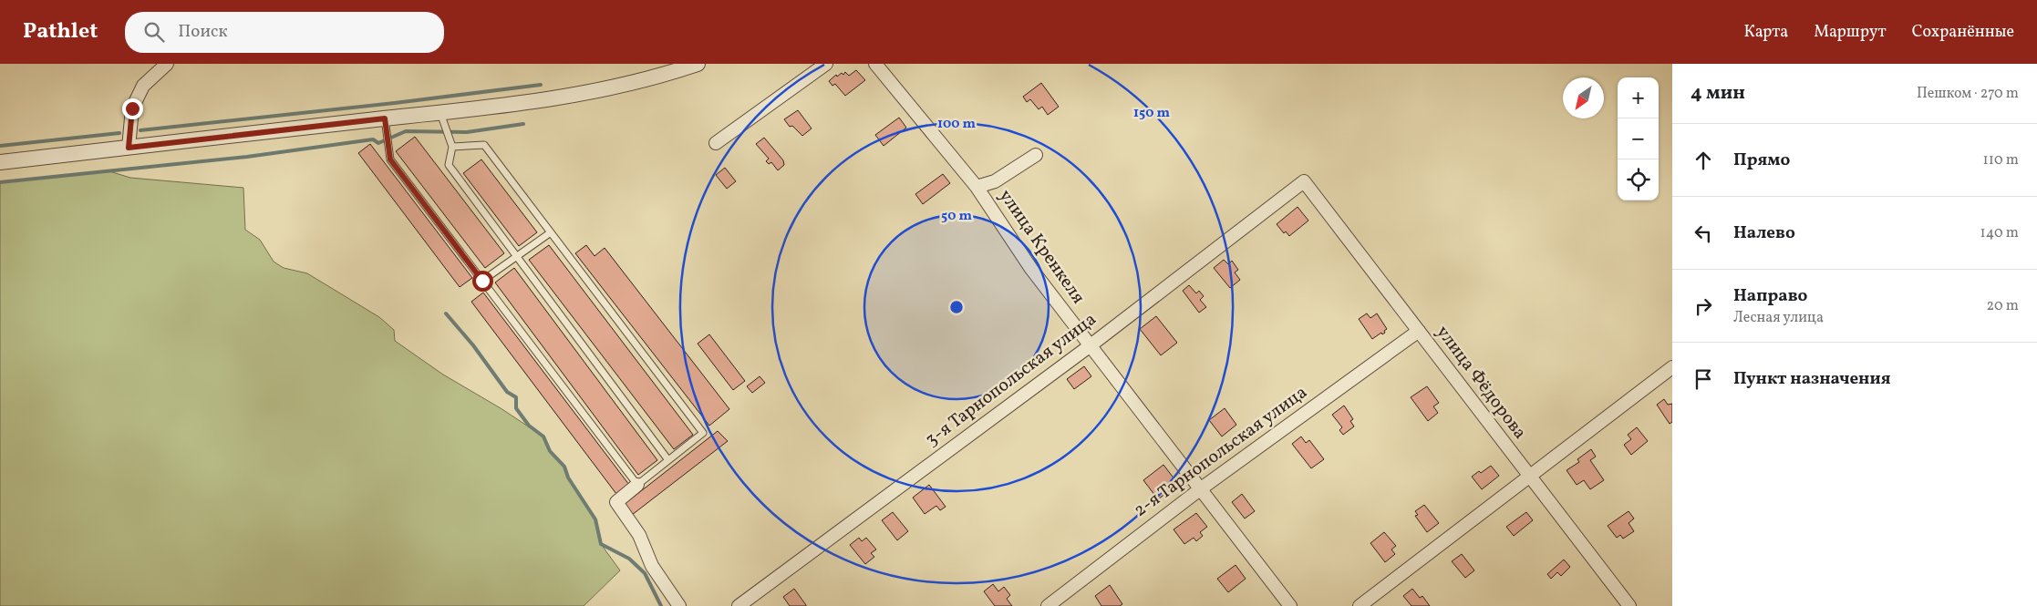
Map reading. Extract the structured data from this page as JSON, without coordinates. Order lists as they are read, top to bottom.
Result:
{
  "streets": {
    "street": [
      "улица Кренкеля",
      "3-я Тарнопольская улица",
      "улица Фёдорова",
      "2-я Тарнопольская улица"
    ]
  },
  "crossings": [
    ["улица Кренкеля", "3-я Тарнопольская улица"],
    ["улица Кренкеля", "2-я Тарнопольская улица"],
    ["3-я Тарнопольская улица", "улица Фёдорова"],
    ["улица Фёдорова", "2-я Тарнопольская улица"]
  ],
  "north": "bottom left",
  "page": {
    "header": "Pathlet",
    "search": "Поиск",
    "nav": ["Карта", "Маршрут", "Сохранённые"],
    "heading": ["4 мин", "Пешком · 270 m"],
    "map_buttons": ["+", "−"],
    "list": [
      ["Прямо", "110 m"],
      ["Налево", "140 m"],
      ["Направо", "Лесная улица", "20 m"],
      "Пункт назначения"
    ]
  },
  "rings": ["150 m", "100 m", "50 m"]
}
